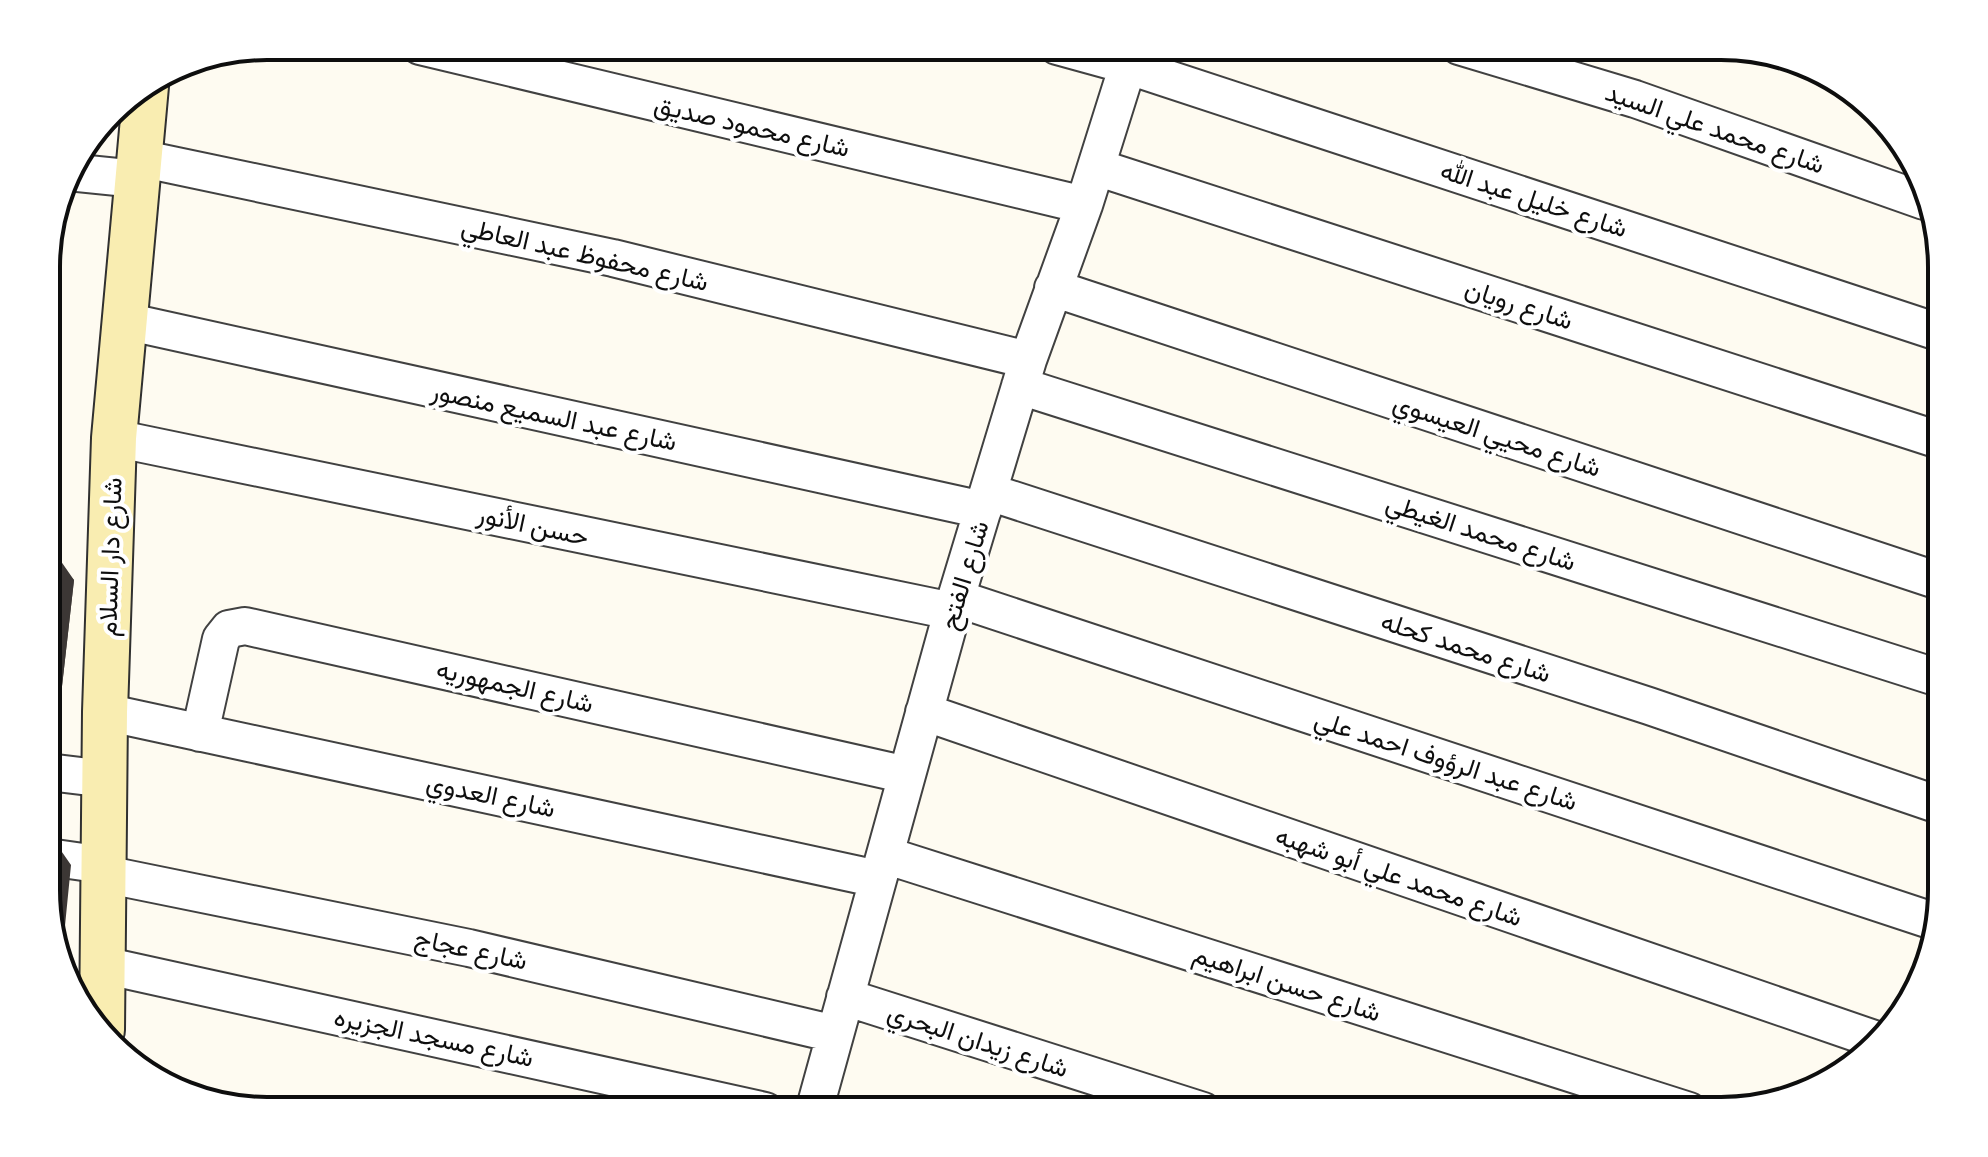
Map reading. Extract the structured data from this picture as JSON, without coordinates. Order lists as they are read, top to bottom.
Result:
{
  "streets": {
    "main road": ["شارع دار السلام"],
    "street": [
      "شارع محمود صديق",
      "شارع محمد علي السيد",
      "شارع خليل عبد الله",
      "شارع محفوظ عبد العاطي",
      "شارع رويان",
      "شارع عبد السميع منصور",
      "شارع محيي العيسوي",
      "حسن الأنور",
      "شارع محمد الغيطي",
      "شارع الفتح",
      "شارع محمد كحله",
      "شارع الجمهوريه",
      "شارع عبد الرؤوف احمد علي",
      "شارع العدوي",
      "شارع محمد علي أبو شهبه",
      "شارع عجاج",
      "شارع حسن ابراهيم",
      "شارع مسجد الجزيره",
      "شارع زيدان البحري"
    ]
  },
  "crossings": [
    ["شارع محمود صديق", "شارع الفتح"],
    ["شارع محفوظ عبد العاطي", "شارع محمد الغيطي"],
    ["شارع محفوظ عبد العاطي", "شارع دار السلام"],
    ["شارع محفوظ عبد العاطي", "شارع الفتح"],
    ["شارع رويان", "شارع الفتح"],
    ["شارع عبد السميع منصور", "شارع دار السلام"],
    ["شارع عبد السميع منصور", "شارع الفتح"],
    ["شارع عبد السميع منصور", "شارع محمد كحله"],
    ["شارع محيي العيسوي", "شارع الفتح"],
    ["حسن الأنور", "شارع دار السلام"],
    ["حسن الأنور", "شارع الفتح"],
    ["حسن الأنور", "شارع عبد الرؤوف احمد علي"],
    ["شارع محمد الغيطي", "شارع الفتح"],
    ["شارع دار السلام", "شارع العدوي"],
    ["شارع دار السلام", "شارع عجاج"],
    ["شارع دار السلام", "شارع مسجد الجزيره"],
    ["شارع الفتح", "شارع محمد كحله"],
    ["شارع الفتح", "شارع الجمهوريه"],
    ["شارع الفتح", "شارع عبد الرؤوف احمد علي"],
    ["شارع الفتح", "شارع العدوي"],
    ["شارع الفتح", "شارع محمد علي أبو شهبه"],
    ["شارع الفتح", "شارع عجاج"],
    ["شارع الفتح", "شارع حسن ابراهيم"],
    ["شارع الفتح", "شارع زيدان البحري"],
    ["شارع الجمهوريه", "شارع العدوي"],
    ["شارع العدوي", "شارع حسن ابراهيم"]
  ]
}
